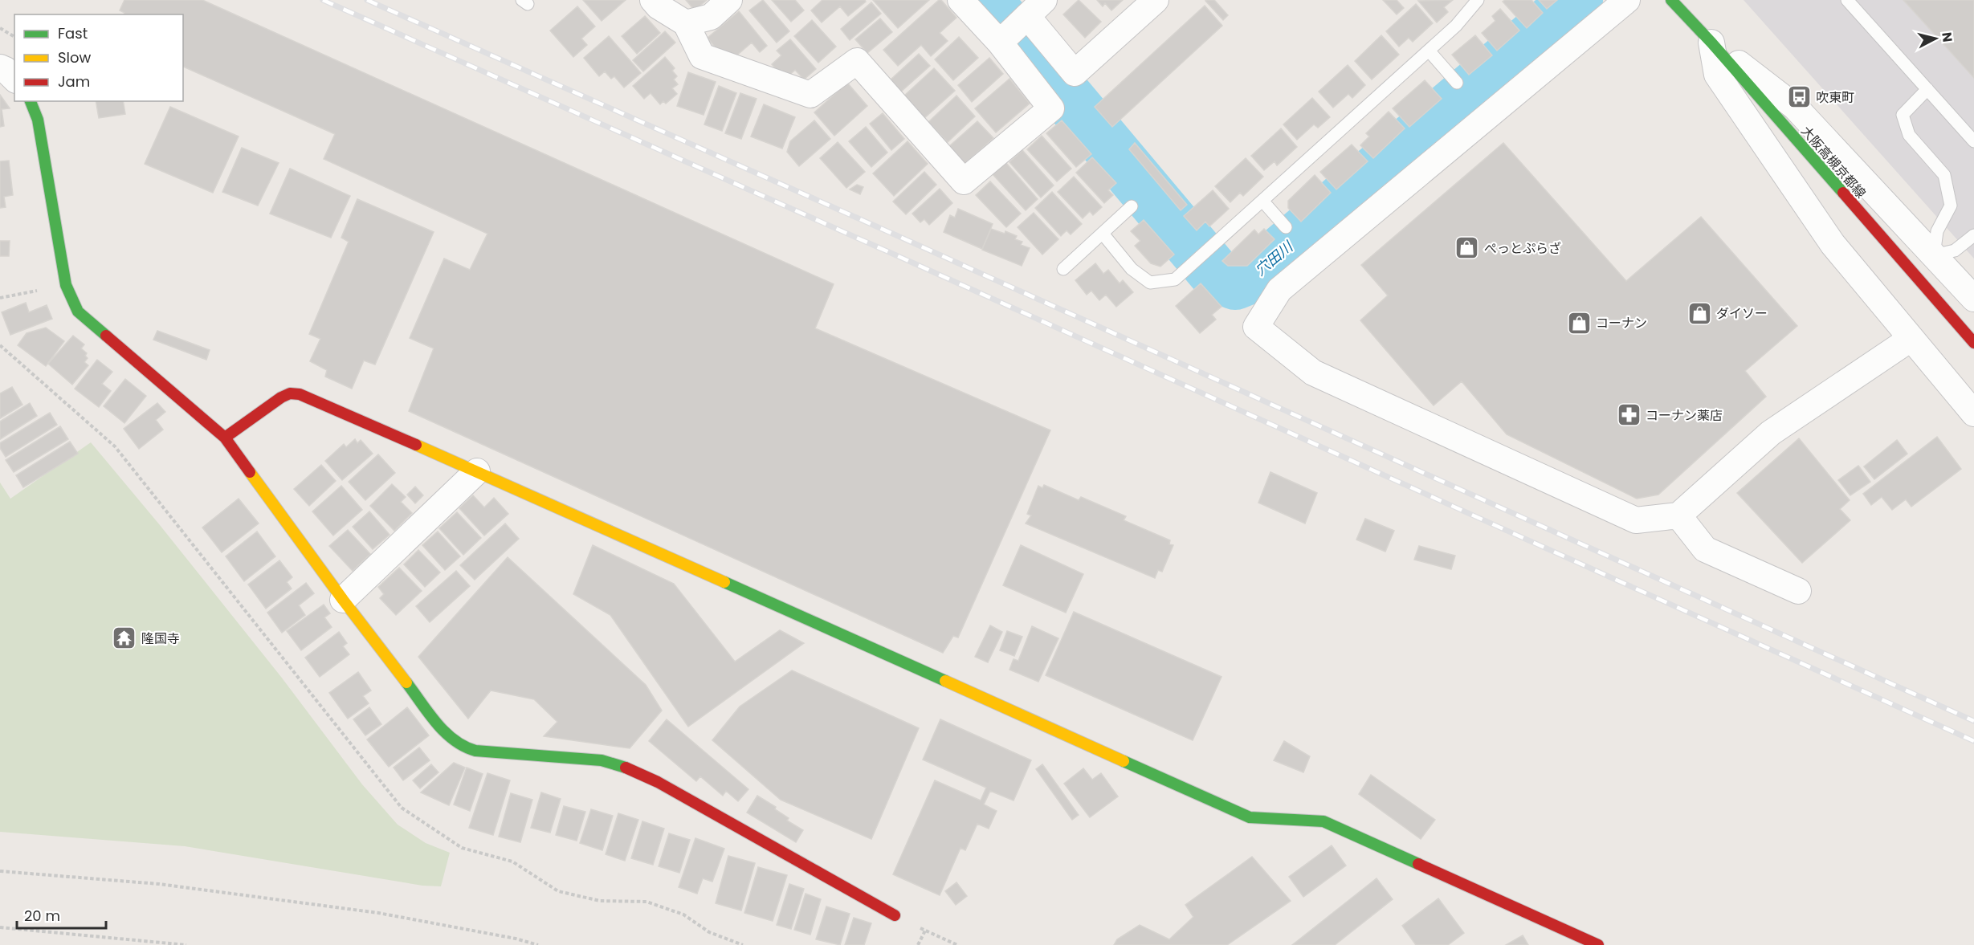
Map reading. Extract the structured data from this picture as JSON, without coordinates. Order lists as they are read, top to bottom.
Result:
{
  "streets": {
    "street": ["大阪高槻京都線"]
  },
  "water": ["穴田川"],
  "places": {
    "bus stop": ["吹東町"],
    "shop": ["ぺっとぷらざ", "ダイソー", "コーナン"],
    "pharmacy": ["コーナン薬店"],
    "temple": ["隆国寺"]
  },
  "legend": ["Fast", "Slow", "Jam"],
  "scale_bar": "20 m",
  "north": "right"
}
